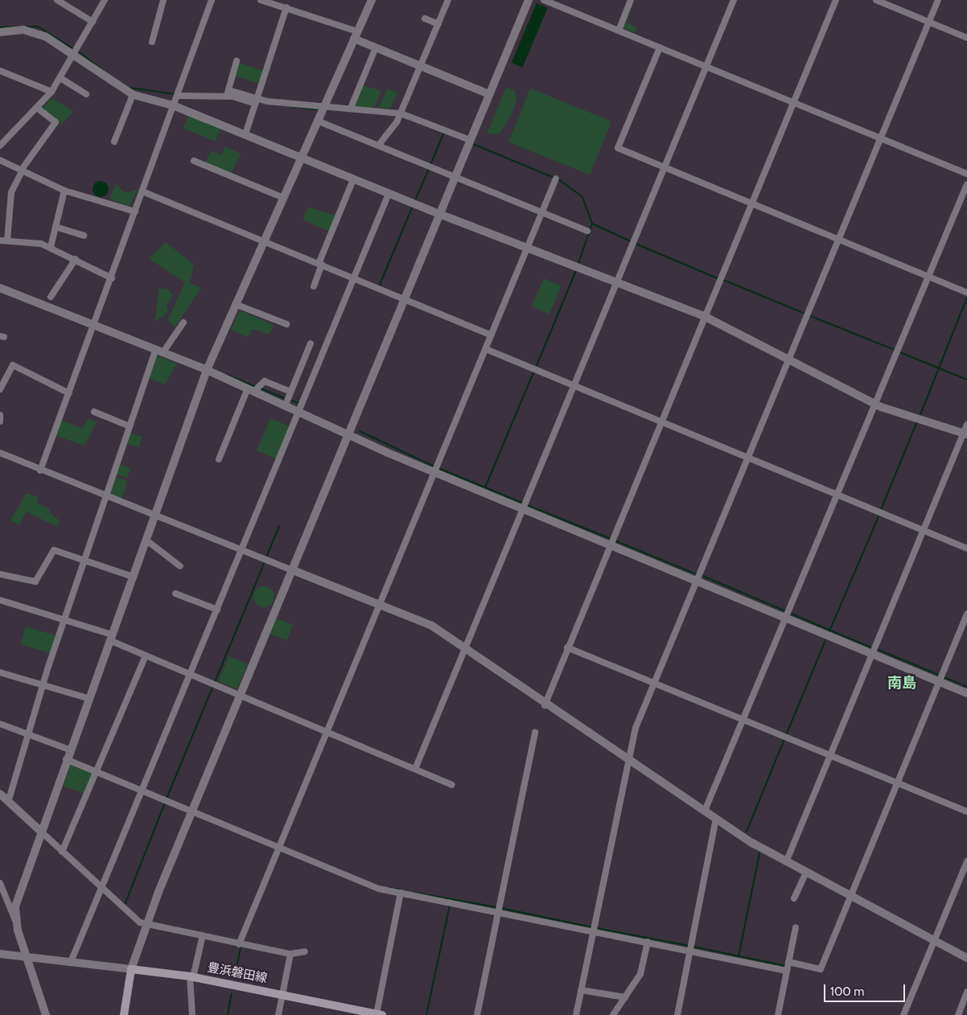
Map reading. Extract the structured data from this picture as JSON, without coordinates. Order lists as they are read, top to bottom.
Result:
{
  "streets": {
    "main road": ["豊浜磐田線"]
  },
  "districts": ["南島"],
  "scale_bar": "100 m"
}
